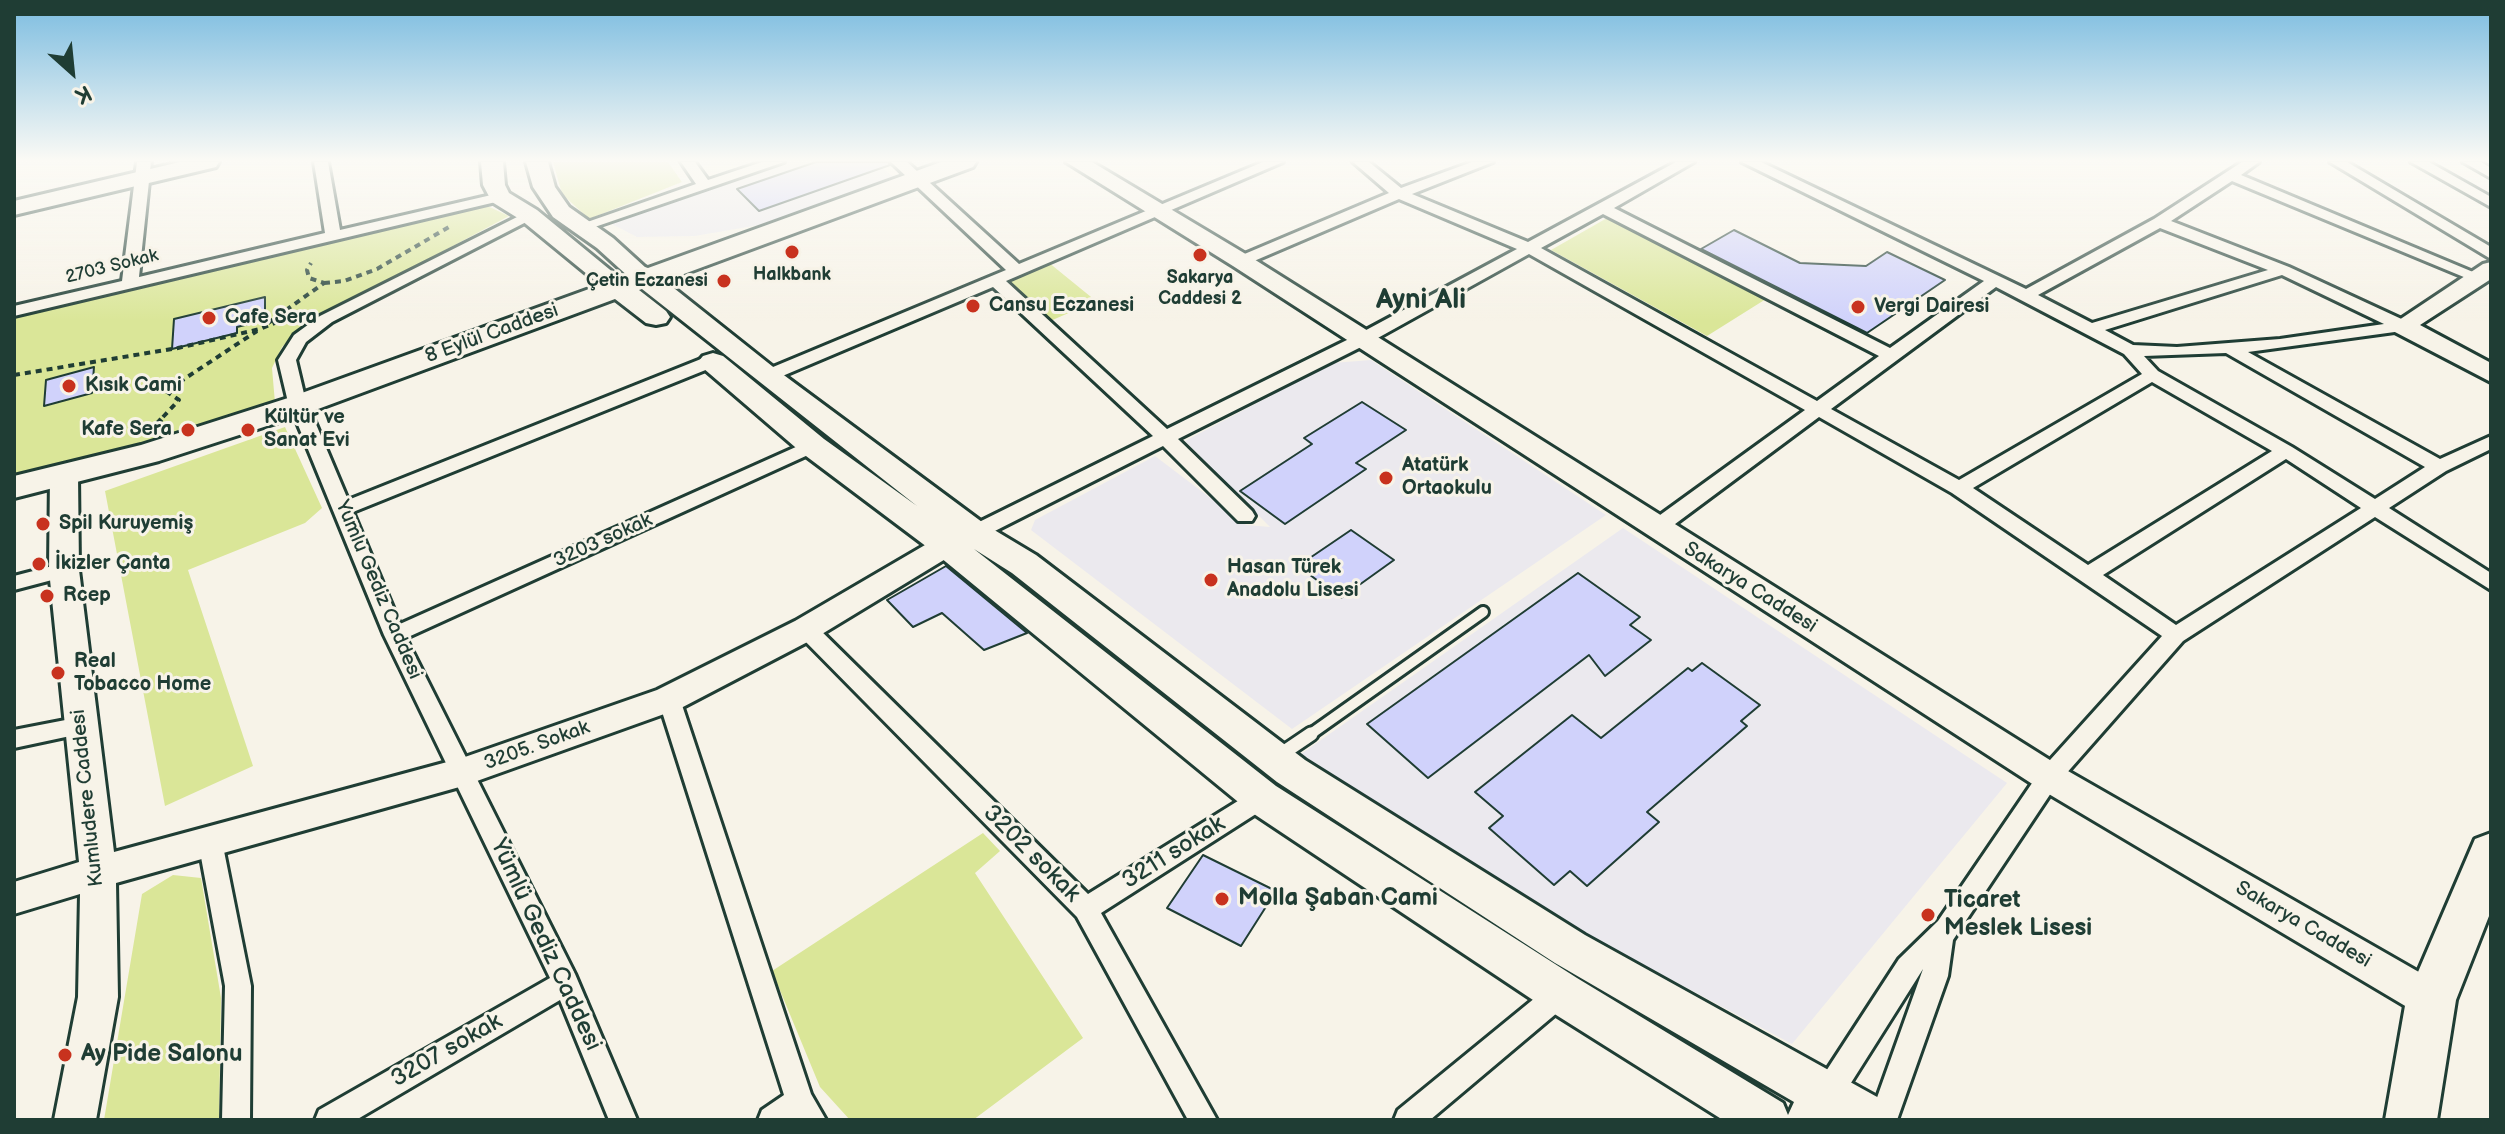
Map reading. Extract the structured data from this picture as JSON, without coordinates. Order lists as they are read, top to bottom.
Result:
{
  "streets": {
    "main road": [
      "8 Eylül Caddesi",
      "Sakarya Caddesi",
      "3205. Sokak",
      "Kumludere Caddesi"
    ],
    "street": [
      "2703 Sokak",
      "3203 sokak",
      "Yumlu Gediz Caddesi",
      "3211 sokak",
      "3202 sokak",
      "Yümlü Gediz Caddesi",
      "3207 sokak"
    ]
  },
  "crossings": [
    ["8 Eylül Caddesi", "Yumlu Gediz Caddesi"],
    ["8 Eylül Caddesi", "Kumludere Caddesi"],
    ["3203 sokak", "Yumlu Gediz Caddesi"],
    ["Yumlu Gediz Caddesi", "3205. Sokak"],
    ["Yumlu Gediz Caddesi", "Yümlü Gediz Caddesi"],
    ["3205. Sokak", "Kumludere Caddesi"],
    ["3205. Sokak", "3202 sokak"],
    ["3205. Sokak", "Yümlü Gediz Caddesi"],
    ["3211 sokak", "3202 sokak"],
    ["Yümlü Gediz Caddesi", "3207 sokak"]
  ],
  "districts": ["Ayni Ali"],
  "places": [
    "Halkbank",
    "Sakarya Caddesi 2",
    "Çetin Eczanesi",
    "Cansu Eczanesi",
    "Vergi Dairesi",
    "Cafe Sera",
    "Kısık Cami",
    "Kafe Sera",
    "Kültür ve Sanat Evi",
    "Atatürk Ortaokulu",
    "Spil Kuruyemiş",
    "İkizler Çanta",
    "Hasan Türek Anadolu Lisesi",
    "Rcep",
    "Real Tobacco Home",
    "Molla Şaban Cami",
    "Ticaret Meslek Lisesi",
    "Ay Pide Salonu"
  ],
  "north": "bottom right"
}
